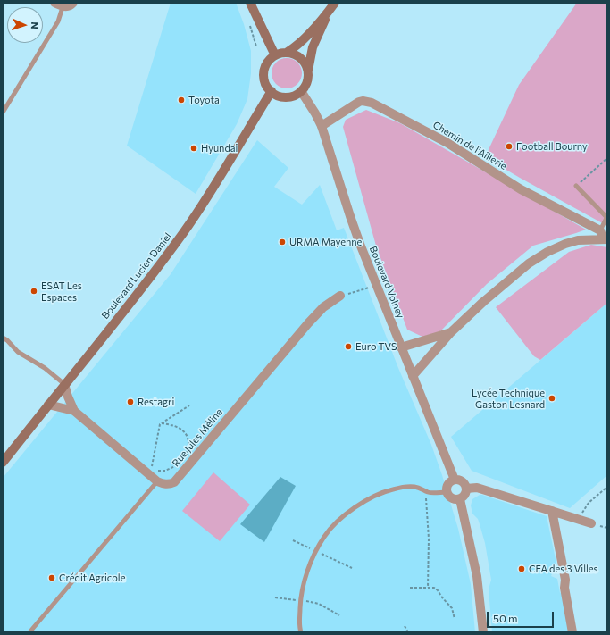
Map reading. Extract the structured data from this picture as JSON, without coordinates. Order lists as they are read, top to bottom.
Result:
{
  "streets": {
    "main road": ["Boulevard Lucien Daniel"],
    "street": ["Chemin de l'Aillerie", "Boulevard Volney", "Rue Jules Méline"]
  },
  "crossings": [
    ["Chemin de l'Aillerie", "Boulevard Volney"],
    ["Boulevard Lucien Daniel", "Boulevard Volney"]
  ],
  "places": [
    "Toyota",
    "Football Bourny",
    "Hyundai",
    "URMA Mayenne",
    "ESAT Les Espaces",
    "Euro TVS",
    "Lycée Technique Gaston Lesnard",
    "Restagri",
    "CFA des 3 Villes",
    "Crédit Agricole"
  ],
  "scale_bar": "50 m",
  "north": "right"
}
